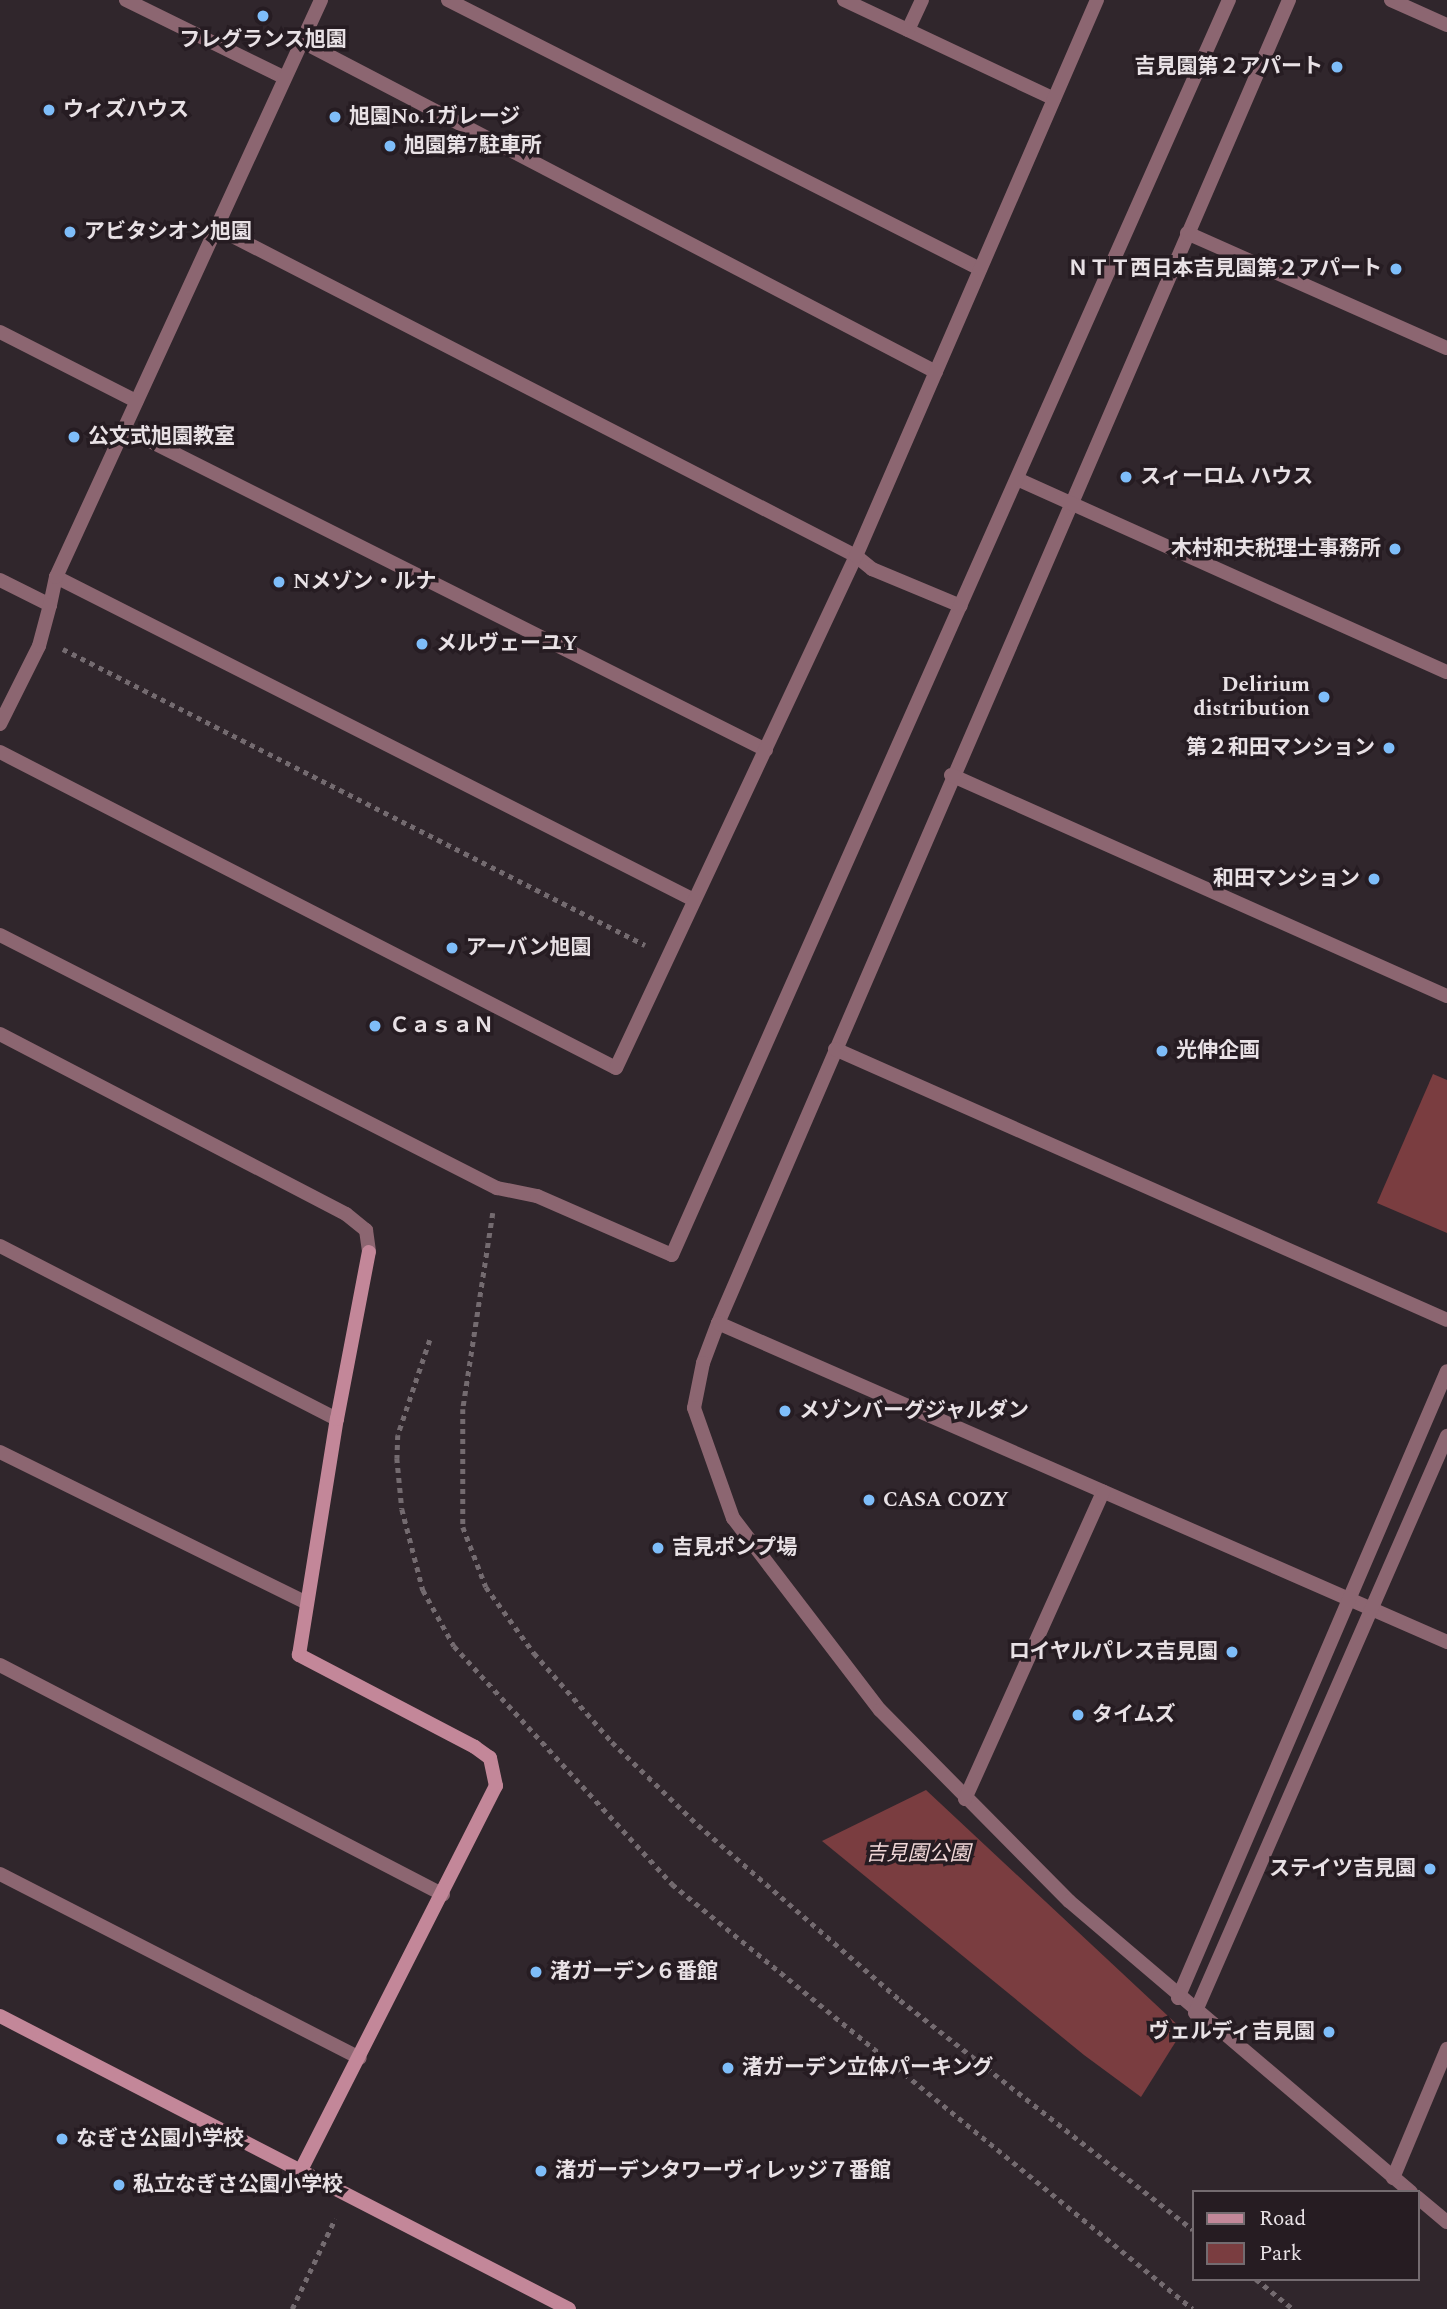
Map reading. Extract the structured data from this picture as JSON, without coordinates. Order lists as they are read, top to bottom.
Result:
{
  "parks": ["吉見園公園"],
  "places": [
    "フレグランス旭園",
    "吉見園第２アパート",
    "ウィズハウス",
    "旭園No.1ガレージ",
    "旭園第7駐車所",
    "アビタシオン旭園",
    "ＮＴＴ西日本吉見園第２アパート",
    "公文式旭園教室",
    "スィーロム ハウス",
    "木村和夫税理士事務所",
    "Nメゾン・ルナ",
    "メルヴェーユY",
    "Delirium distribution",
    "第２和田マンション",
    "和田マンション",
    "アーバン旭園",
    "ＣａｓａＮ",
    "光伸企画",
    "メゾンバーグジャルダン",
    "CASA COZY",
    "吉見ポンプ場",
    "ロイヤルパレス吉見園",
    "タイムズ",
    "ステイツ吉見園",
    "渚ガーデン６番館",
    "ヴェルディ吉見園",
    "渚ガーデン立体パーキング",
    "なぎさ公園小学校",
    "渚ガーデンタワーヴィレッジ７番館",
    "私立なぎさ公園小学校"
  ],
  "legend": ["Road", "Park"]
}
